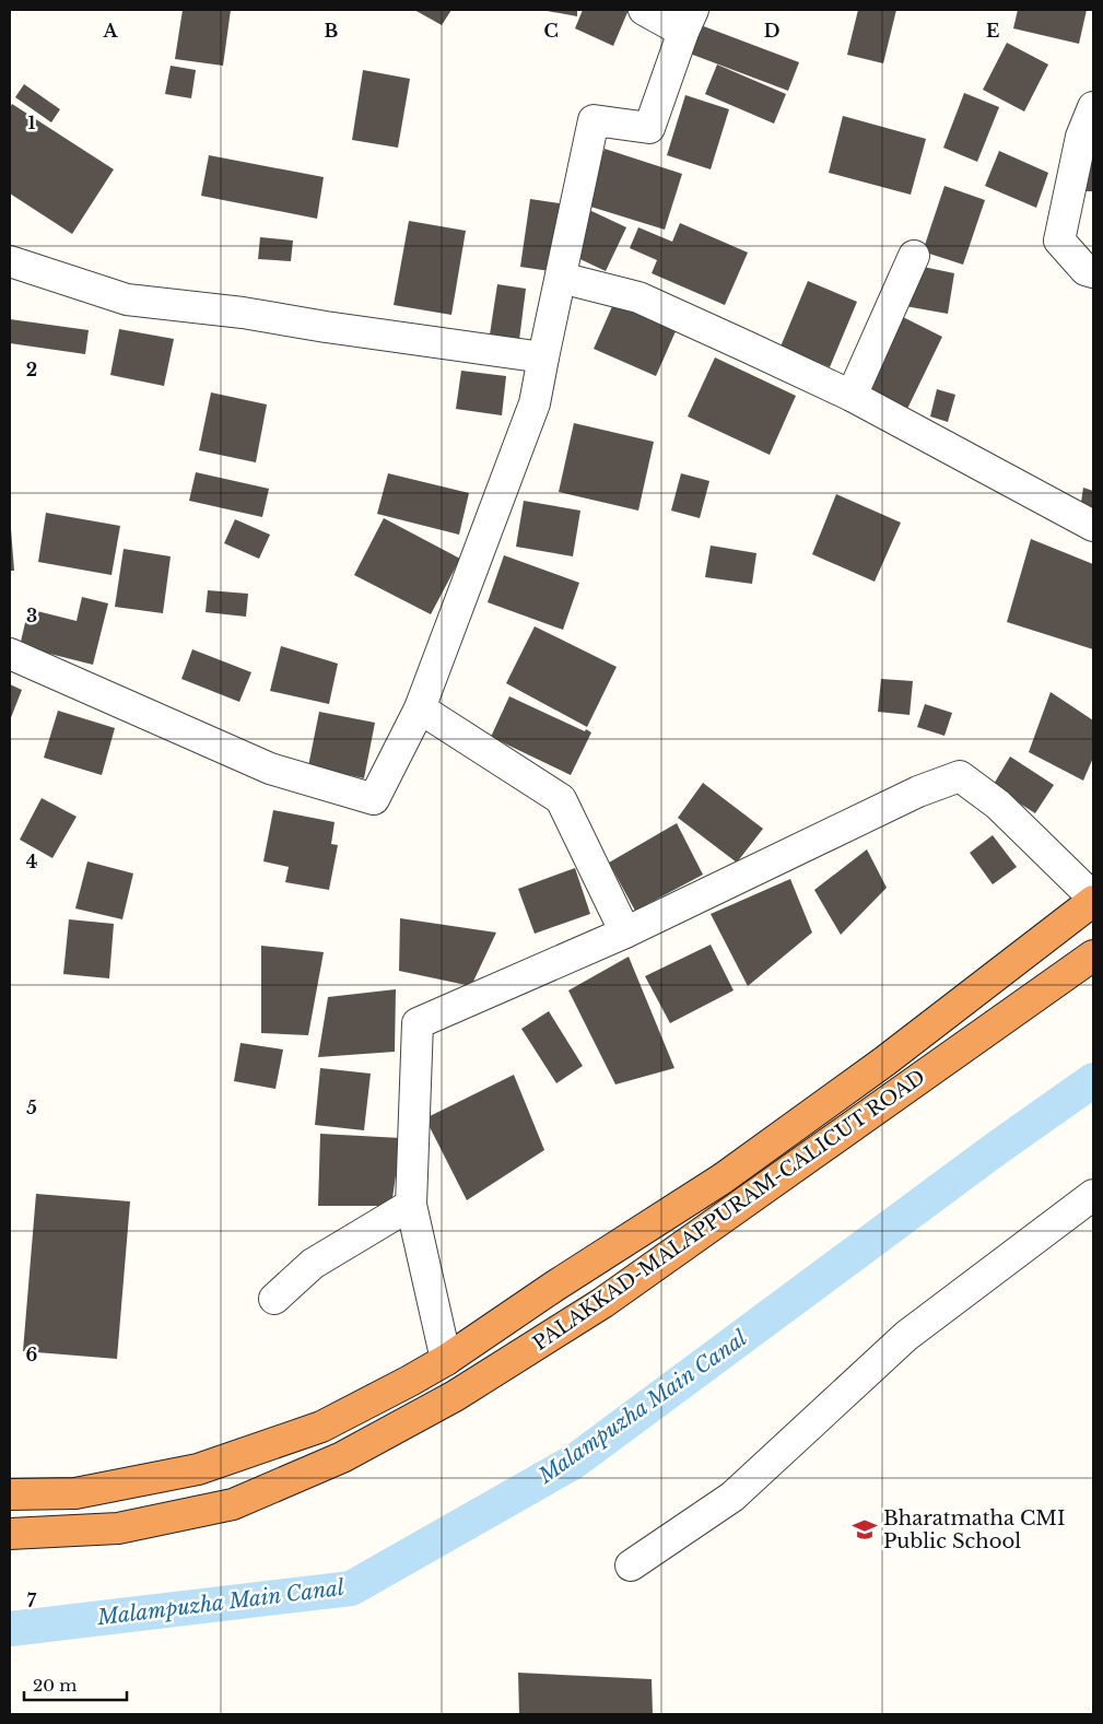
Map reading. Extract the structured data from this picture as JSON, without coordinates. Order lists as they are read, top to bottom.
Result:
{
  "streets": {
    "highway": ["PALAKKAD-MALAPPURAM-CALICUT ROAD"]
  },
  "water": ["Malampuzha Main Canal"],
  "places": {
    "school or university": ["Bharatmatha CMI Public School"]
  },
  "scale_bar": "20 m",
  "grid": {
    "columns": [
      "A",
      "B",
      "C",
      "D",
      "E"
    ],
    "rows": [
      "1",
      "2",
      "3",
      "4",
      "5",
      "6",
      "7"
    ]
  }
}
